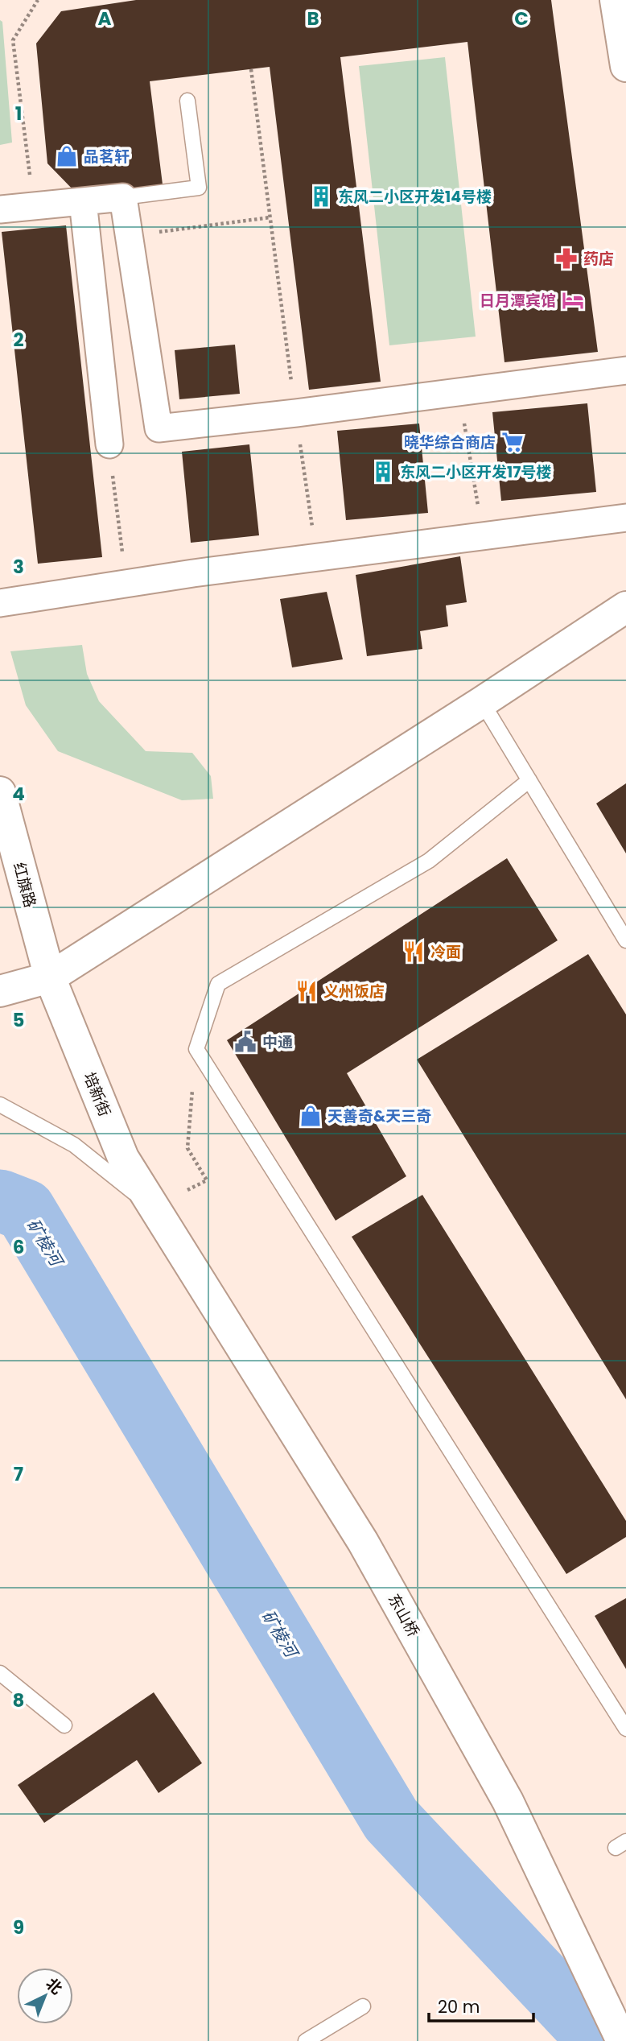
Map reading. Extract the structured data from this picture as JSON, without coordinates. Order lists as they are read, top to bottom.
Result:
{
  "streets": {
    "main road": ["红旗路", "培新街", "东山桥"]
  },
  "crossings": [
    ["红旗路", "培新街"],
    ["培新街", "东山桥"]
  ],
  "water": ["矿棱河"],
  "places": {
    "shop": ["品茗轩", "天善奇&天三奇"],
    "building": ["东风二小区开发14号楼", "东风二小区开发17号楼"],
    "pharmacy": ["药店"],
    "hotel": ["日月潭宾馆"],
    "supermarket": ["晓华综合商店"],
    "restaurant": ["冷面", "义州饭店"],
    "public building": ["中通"]
  },
  "scale_bar": "20 m",
  "north": "top right",
  "grid": {
    "columns": ["A", "B", "C"],
    "rows": [
      "1",
      "2",
      "3",
      "4",
      "5",
      "6",
      "7",
      "8",
      "9"
    ]
  }
}
